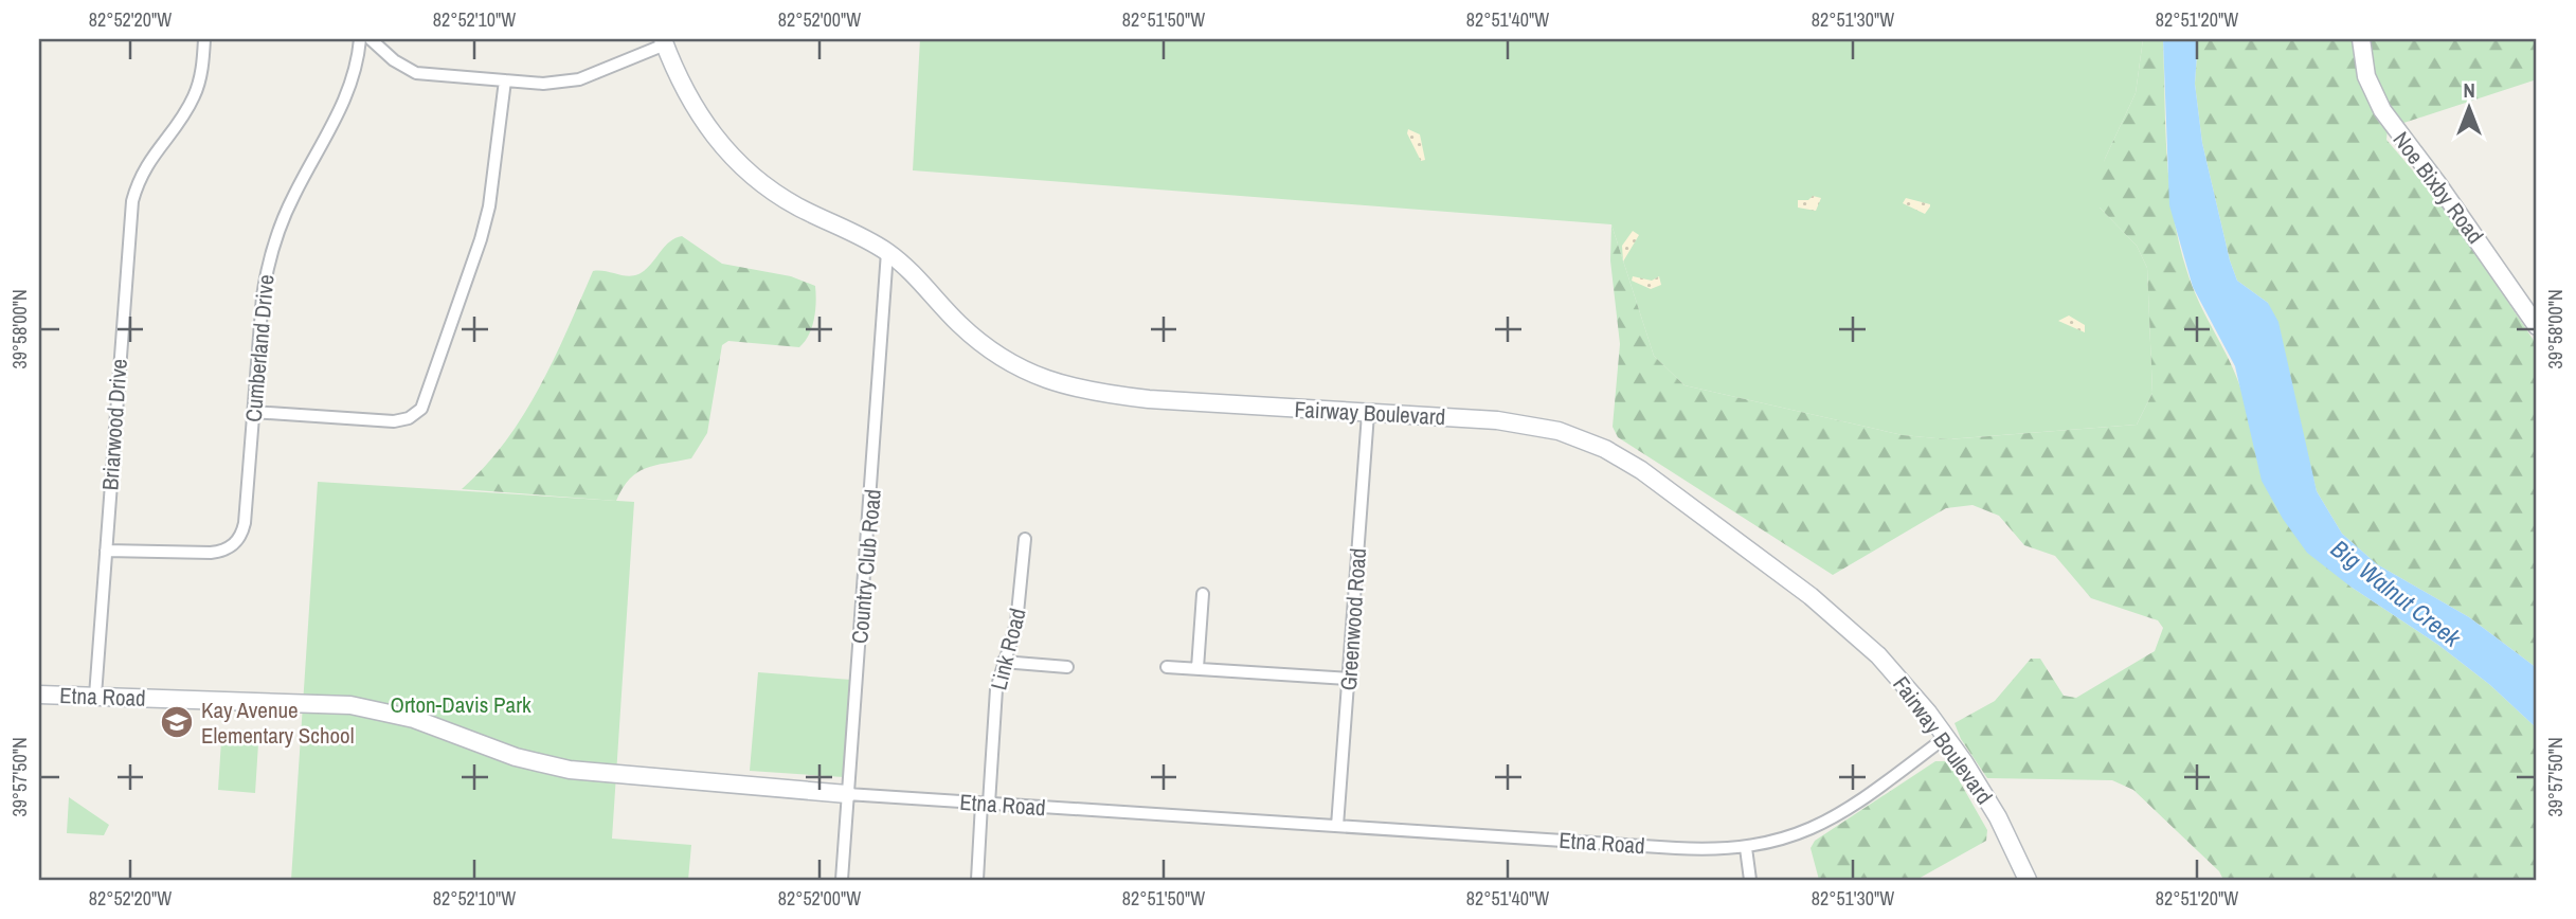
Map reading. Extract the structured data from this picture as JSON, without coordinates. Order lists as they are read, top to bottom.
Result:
{
  "streets": {
    "street": [
      "Noe Bixby Road",
      "Cumberland Drive",
      "Fairway Boulevard",
      "Briarwood Drive",
      "Country Club Road",
      "Greenwood Road",
      "Link Road",
      "Etna Road"
    ]
  },
  "crossings": [
    ["Cumberland Drive", "Briarwood Drive"],
    ["Fairway Boulevard", "Country Club Road"],
    ["Fairway Boulevard", "Greenwood Road"],
    ["Fairway Boulevard", "Etna Road"],
    ["Briarwood Drive", "Etna Road"],
    ["Country Club Road", "Etna Road"],
    ["Greenwood Road", "Etna Road"],
    ["Link Road", "Etna Road"]
  ],
  "water": ["Big Walnut Creek"],
  "parks": ["Orton-Davis Park"],
  "places": {
    "school or university": ["Kay Avenue Elementary School"]
  },
  "north": "top",
  "coordinates": [
    "82°52'20\"W",
    "82°52'10\"W",
    "82°52'00\"W",
    "82°51'50\"W",
    "82°51'40\"W",
    "82°51'30\"W",
    "82°51'20\"W",
    "39°58'00\"N",
    "39°57'50\"N"
  ]
}
